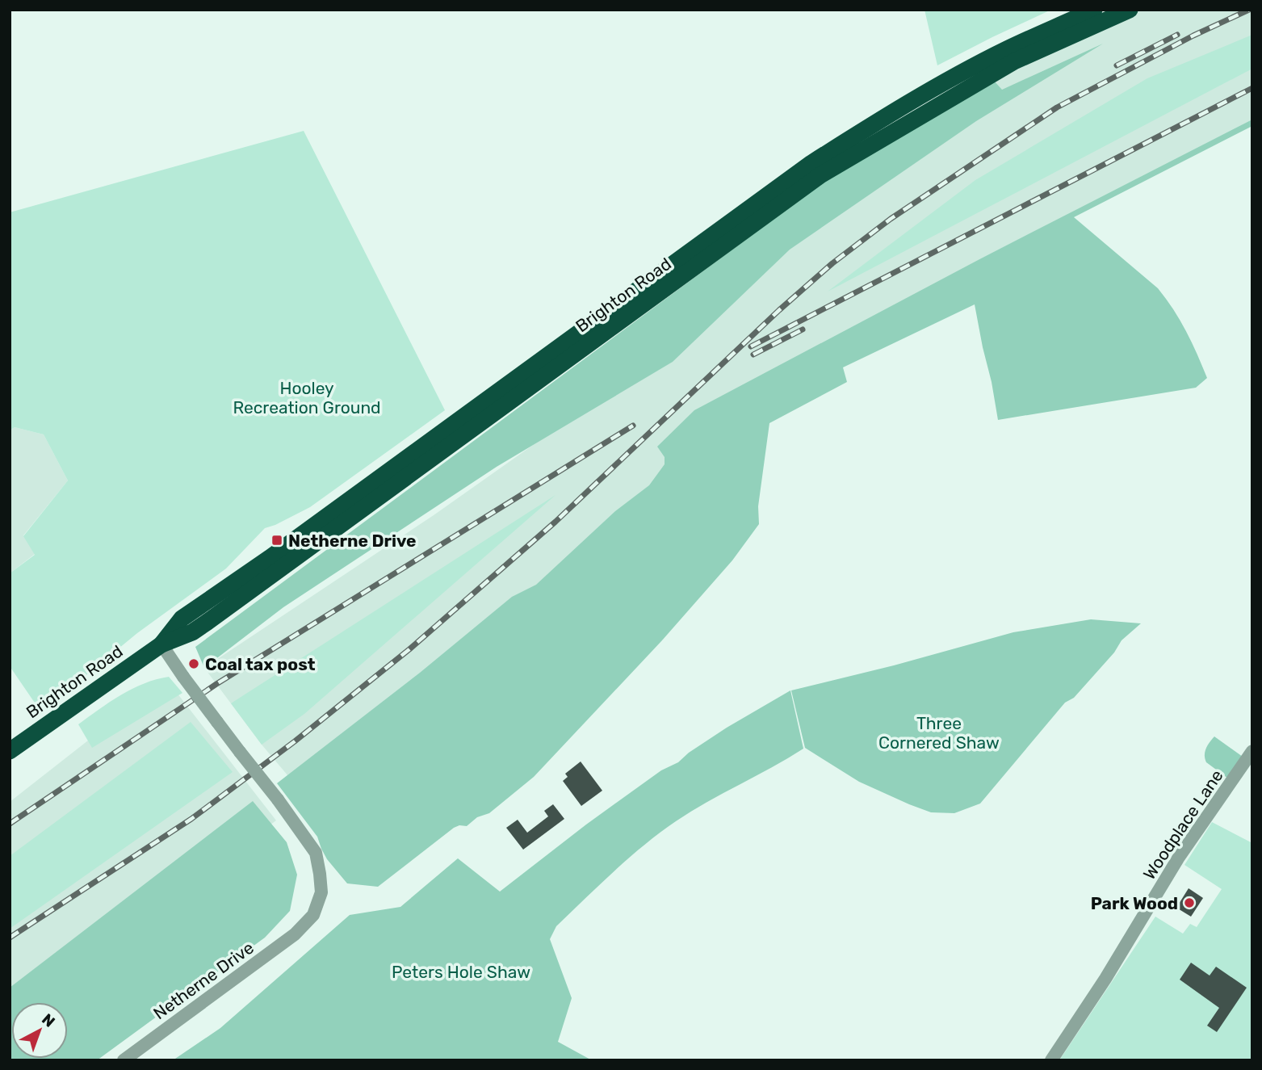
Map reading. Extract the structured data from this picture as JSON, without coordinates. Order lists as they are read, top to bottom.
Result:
{
  "streets": {
    "highway": ["Brighton Road"],
    "street": ["Woodplace Lane", "Netherne Drive"]
  },
  "crossings": [
    ["Brighton Road", "Netherne Drive"]
  ],
  "parks": ["Hooley Recreation Ground", "Three Cornered Shaw", "Peters Hole Shaw"],
  "places": {
    "transit": ["Netherne Drive"],
    "other": ["Coal tax post", "Park Wood"]
  },
  "north": "top right"
}
